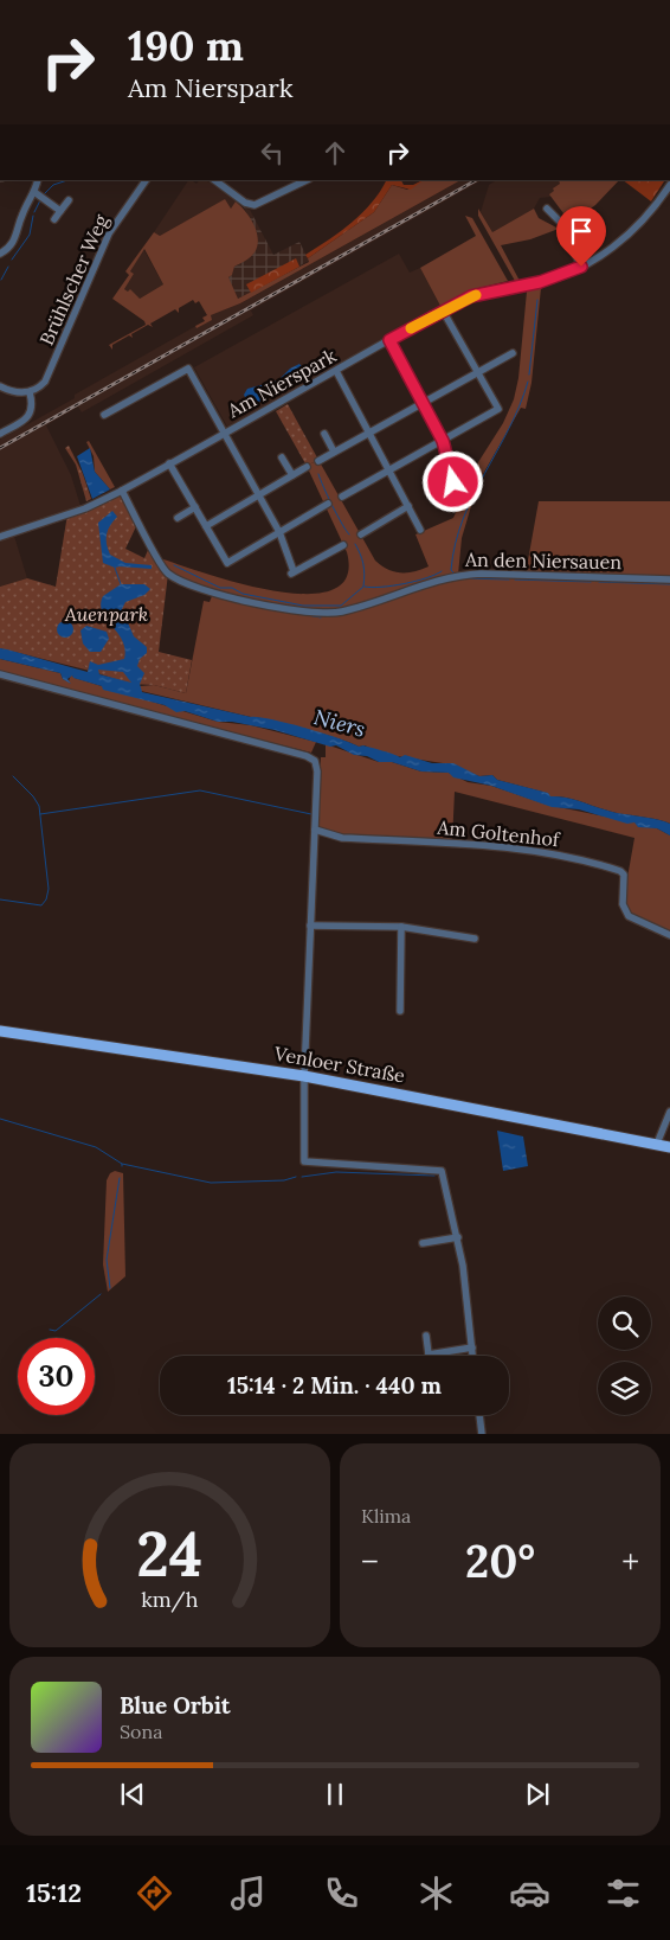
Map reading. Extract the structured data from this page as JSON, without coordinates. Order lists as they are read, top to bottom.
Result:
{
  "streets": {
    "main road": ["Venloer Straße"],
    "street": [
      "Brühlscher Weg",
      "Am Nierspark",
      "An den Niersauen",
      "Am Goltenhof"
    ]
  },
  "crossings": [
    ["Am Nierspark", "An den Niersauen"]
  ],
  "water": ["Niers"],
  "parks": ["Auenpark"],
  "page": {
    "turn": ["190 m", "Am Nierspark"],
    "limit": "30",
    "trip": "15:14 · 2 Min. · 440 m",
    "tile": "Klima",
    "heat": ["−", "20°", "+"],
    "song": ["Blue Orbit", "Sona"],
    "tabs": "15:12",
    "gauge": ["24", "km/h"]
  }
}
